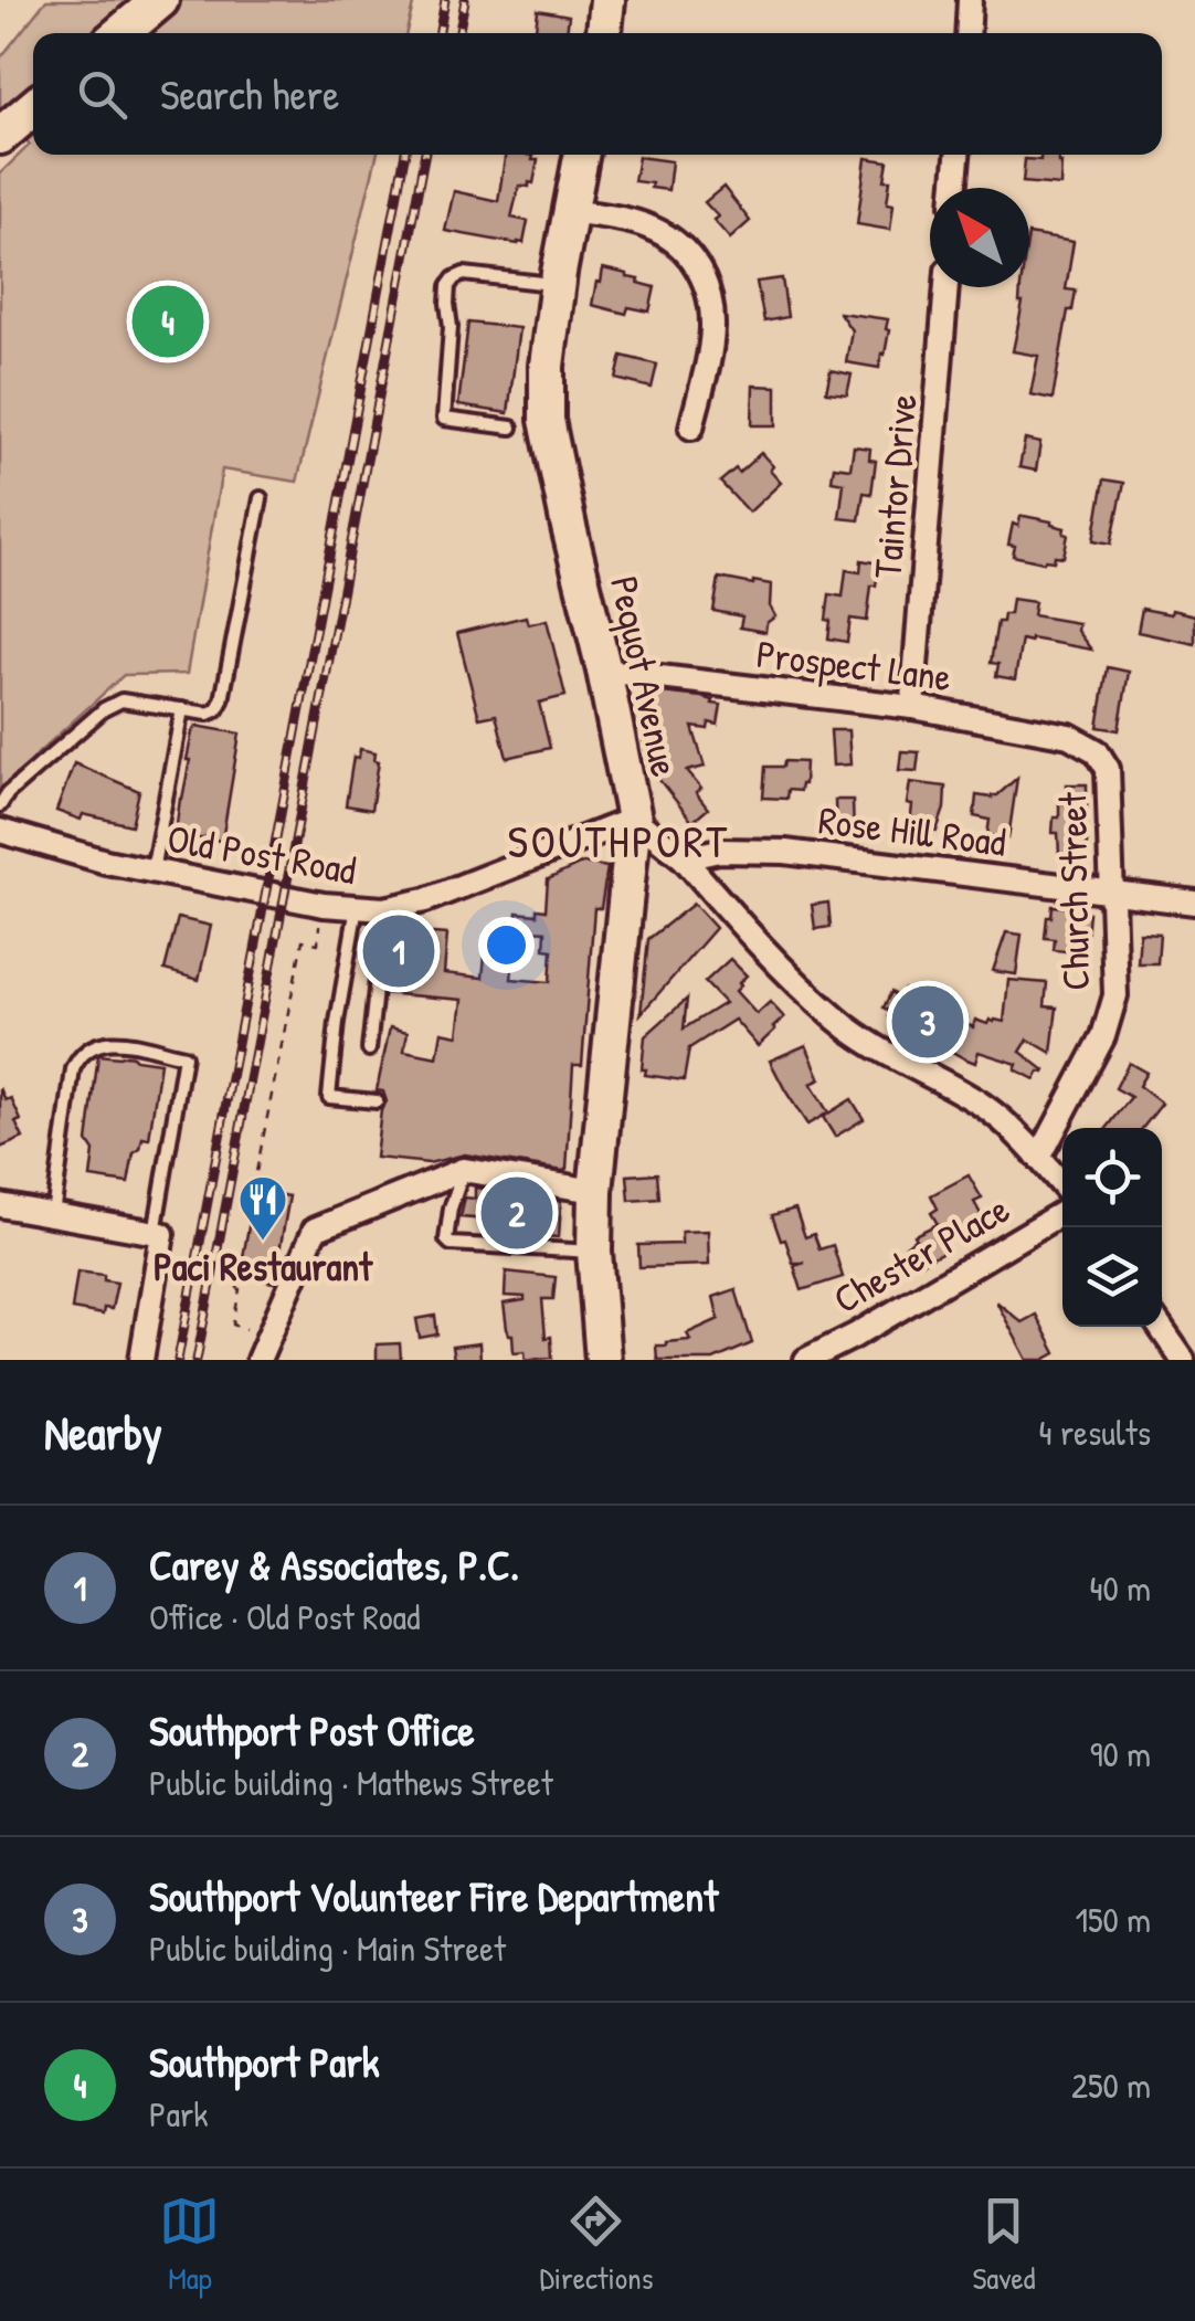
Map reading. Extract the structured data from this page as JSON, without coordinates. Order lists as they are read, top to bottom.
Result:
{
  "streets": {
    "street": [
      "Taintor Drive",
      "Prospect Lane",
      "Pequot Avenue",
      "Rose Hill Road",
      "Old Post Road",
      "Church Street",
      "Chester Place"
    ]
  },
  "crossings": [
    ["Taintor Drive", "Prospect Lane"],
    ["Prospect Lane", "Pequot Avenue"],
    ["Prospect Lane", "Church Street"],
    ["Pequot Avenue", "Old Post Road"],
    ["Rose Hill Road", "Church Street"]
  ],
  "districts": ["SOUTHPORT"],
  "places": {
    "restaurant": ["Paci Restaurant"]
  },
  "north": "top left",
  "page": {
    "search": "Search here",
    "pins": [
      "4",
      "1",
      "3",
      "2"
    ],
    "heading": ["Nearby", "4 results"],
    "list": [
      {
        "mark": "1",
        "name": "Carey & Associates, P.C.",
        "note": "Office · Old Post Road",
        "value": "40 m"
      },
      {
        "mark": "2",
        "name": "Southport Post Office",
        "note": "Public building · Mathews Street",
        "value": "90 m"
      },
      {
        "mark": "3",
        "name": "Southport Volunteer Fire Department",
        "note": "Public building · Main Street",
        "value": "150 m"
      },
      {
        "mark": "4",
        "name": "Southport Park",
        "note": "Park",
        "value": "250 m"
      }
    ],
    "nav": ["Map", "Directions", "Saved"]
  }
}
